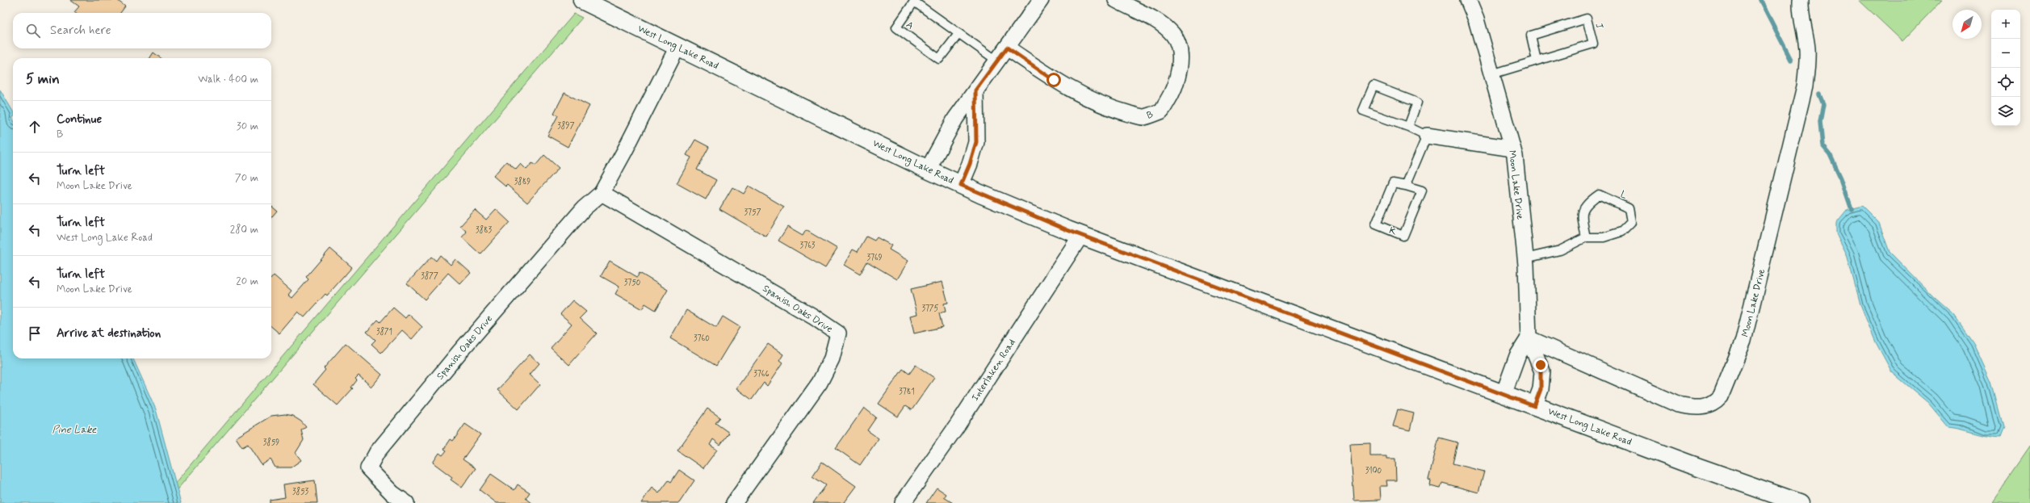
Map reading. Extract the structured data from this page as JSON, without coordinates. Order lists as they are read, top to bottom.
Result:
{
  "streets": {
    "main road": ["West Long Lake Road"],
    "street": [
      "B",
      "Moon Lake Drive",
      "Spanish Oaks Drive",
      "Interlaken Road"
    ],
    "lane": [
      "A",
      "J",
      "L",
      "K"
    ]
  },
  "crossings": [
    ["J", "Moon Lake Drive"],
    ["West Long Lake Road", "Moon Lake Drive"],
    ["West Long Lake Road", "Spanish Oaks Drive"],
    ["West Long Lake Road", "Interlaken Road"],
    ["Moon Lake Drive", "L"]
  ],
  "water": ["Pine Lake"],
  "house_numbers": [
    "3897",
    "3889",
    "3757",
    "3883",
    "3763",
    "3769",
    "3877",
    "3750",
    "3775",
    "3871",
    "3760",
    "3766",
    "3781",
    "3859",
    "3100",
    "3853"
  ],
  "north": "bottom left",
  "page": {
    "map_buttons": ["+", "−"],
    "search": "Search here",
    "heading": ["5 min", "Walk · 400 m"],
    "list": [
      ["Continue", "B", "30 m"],
      ["Turn left", "Moon Lake Drive", "70 m"],
      ["Turn left", "West Long Lake Road", "280 m"],
      ["Turn left", "Moon Lake Drive", "20 m"],
      "Arrive at destination"
    ]
  }
}
